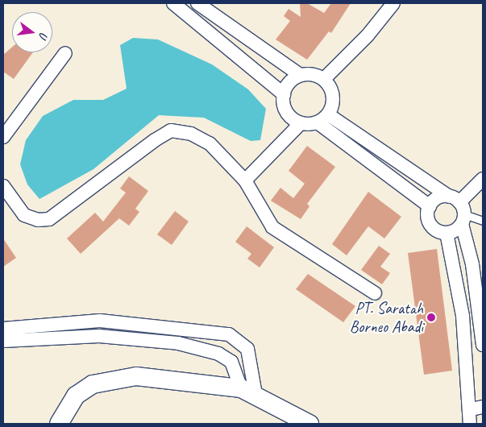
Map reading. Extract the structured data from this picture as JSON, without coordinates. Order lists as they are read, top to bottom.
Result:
{
  "places": ["PT. Saratah Borneo Abadi"],
  "north": "right"
}
